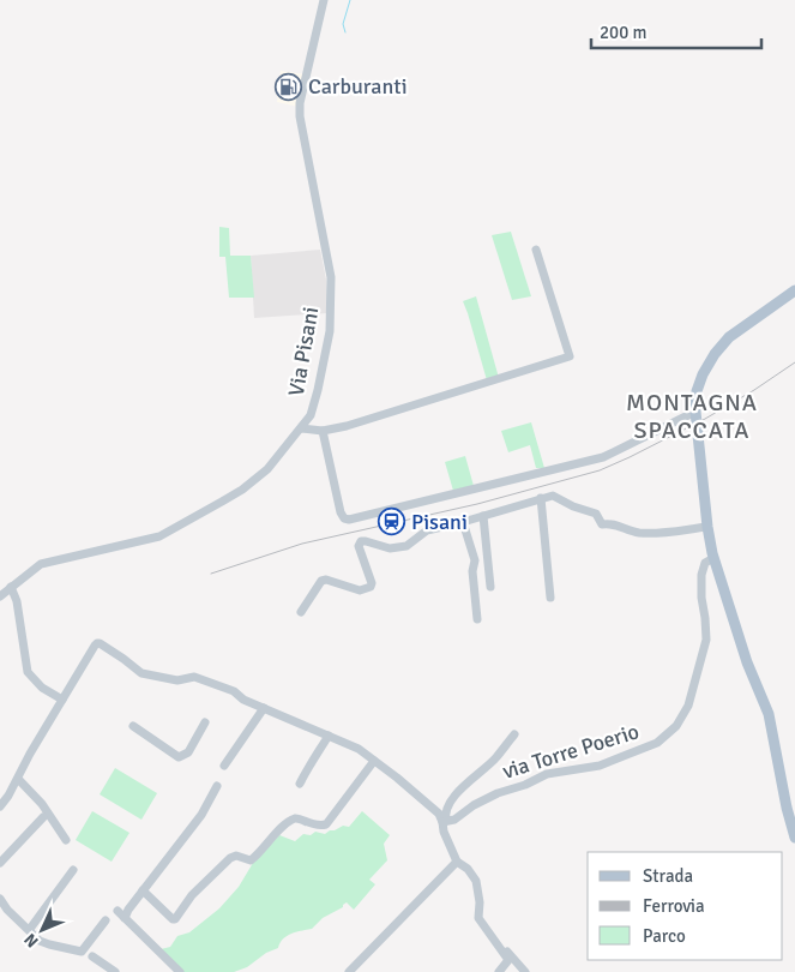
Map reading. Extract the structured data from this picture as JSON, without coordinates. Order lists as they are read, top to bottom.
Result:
{
  "streets": {
    "street": ["Via Pisani", "via Torre Poerio"]
  },
  "districts": ["MONTAGNA SPACCATA"],
  "places": {
    "fuel station": ["Carburanti"],
    "station": ["Pisani"]
  },
  "legend": ["Strada", "Ferrovia", "Parco"],
  "scale_bar": "200 m",
  "north": "bottom left"
}
